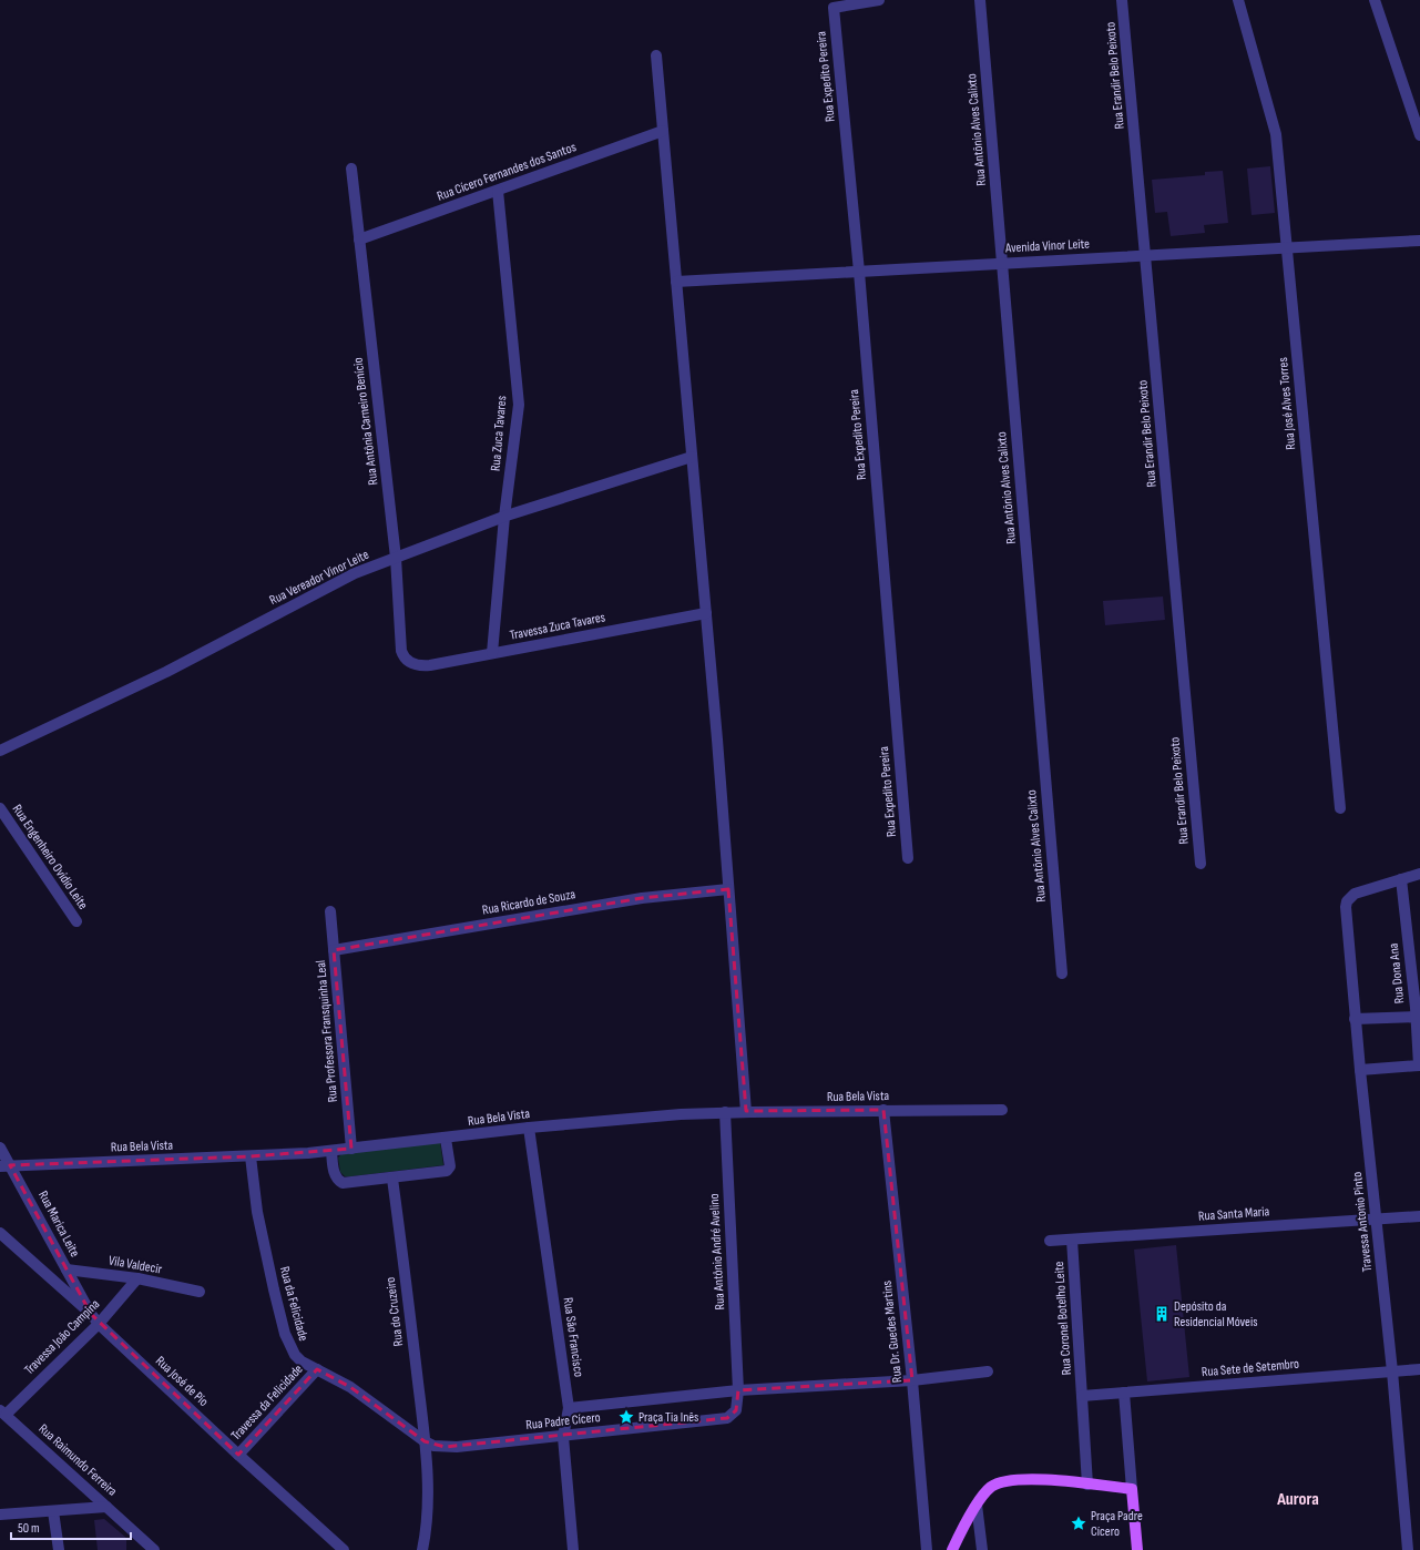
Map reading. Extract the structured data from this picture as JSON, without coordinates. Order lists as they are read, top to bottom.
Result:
{
  "streets": {
    "street": [
      "Rua Erandir Belo Peixoto",
      "Rua Expedito Pereira",
      "Rua Antônio Alves Calixto",
      "Rua Cícero Fernandes dos Santos",
      "Avenida Vinor Leite",
      "Rua José Alves Torres",
      "Rua Antônia Carneiro Benício",
      "Rua Zuca Tavares",
      "Rua Vereador Vinor Leite",
      "Travessa Zuca Tavares",
      "Rua Engenheiro Ovídio Leite",
      "Rua Ricardo de Souza",
      "Rua Dona Ana",
      "Rua Professora Fransquinha Leal",
      "Rua Bela Vista",
      "Rua Santa Maria",
      "Travessa Antonio Pinto",
      "Rua Marica Leite",
      "Rua Antônio André Avelino",
      "Vila Valdecir",
      "Rua da Felicidade",
      "Rua do Cruzeiro",
      "Rua Coronel Botelho Leite",
      "Rua Dr. Guedes Martins",
      "Travessa João Campina",
      "Rua São Francisco",
      "Rua Sete de Setembro",
      "Rua José de Pio",
      "Travessa da Felicidade",
      "Rua Padre Cícero",
      "Rua Raimundo Ferreira"
    ]
  },
  "crossings": [
    ["Rua Erandir Belo Peixoto", "Avenida Vinor Leite"],
    ["Rua Expedito Pereira", "Avenida Vinor Leite"],
    ["Rua Antônio Alves Calixto", "Avenida Vinor Leite"],
    ["Rua Cícero Fernandes dos Santos", "Rua Antônia Carneiro Benício"],
    ["Rua Cícero Fernandes dos Santos", "Rua Zuca Tavares"],
    ["Avenida Vinor Leite", "Rua José Alves Torres"],
    ["Rua Antônia Carneiro Benício", "Rua Vereador Vinor Leite"],
    ["Rua Antônia Carneiro Benício", "Travessa Zuca Tavares"],
    ["Rua Zuca Tavares", "Rua Vereador Vinor Leite"],
    ["Rua Zuca Tavares", "Travessa Zuca Tavares"],
    ["Rua Ricardo de Souza", "Rua Professora Fransquinha Leal"],
    ["Rua Dona Ana", "Travessa Antonio Pinto"],
    ["Rua Professora Fransquinha Leal", "Rua Bela Vista"],
    ["Rua Bela Vista", "Rua Marica Leite"],
    ["Rua Bela Vista", "Rua Antônio André Avelino"],
    ["Rua Bela Vista", "Rua da Felicidade"],
    ["Rua Bela Vista", "Rua Dr. Guedes Martins"],
    ["Rua Bela Vista", "Rua São Francisco"],
    ["Rua Santa Maria", "Travessa Antonio Pinto"],
    ["Rua Santa Maria", "Rua Coronel Botelho Leite"],
    ["Travessa Antonio Pinto", "Rua Sete de Setembro"],
    ["Rua Marica Leite", "Vila Valdecir"],
    ["Rua Marica Leite", "Rua José de Pio"],
    ["Rua Antônio André Avelino", "Rua Padre Cícero"],
    ["Vila Valdecir", "Travessa João Campina"],
    ["Rua da Felicidade", "Rua do Cruzeiro"],
    ["Rua da Felicidade", "Travessa da Felicidade"],
    ["Rua da Felicidade", "Rua Padre Cícero"],
    ["Rua do Cruzeiro", "Rua Padre Cícero"],
    ["Rua Coronel Botelho Leite", "Rua Sete de Setembro"],
    ["Rua Dr. Guedes Martins", "Rua Padre Cícero"],
    ["Travessa João Campina", "Rua José de Pio"],
    ["Travessa João Campina", "Rua Raimundo Ferreira"],
    ["Rua São Francisco", "Rua Padre Cícero"],
    ["Rua José de Pio", "Travessa da Felicidade"]
  ],
  "districts": ["Aurora"],
  "places": {
    "building": ["Depósito da Residencial Móveis"],
    "place": ["Praça Tia Inês", "Praça Padre Cícero"]
  },
  "scale_bar": "50 m"
}
